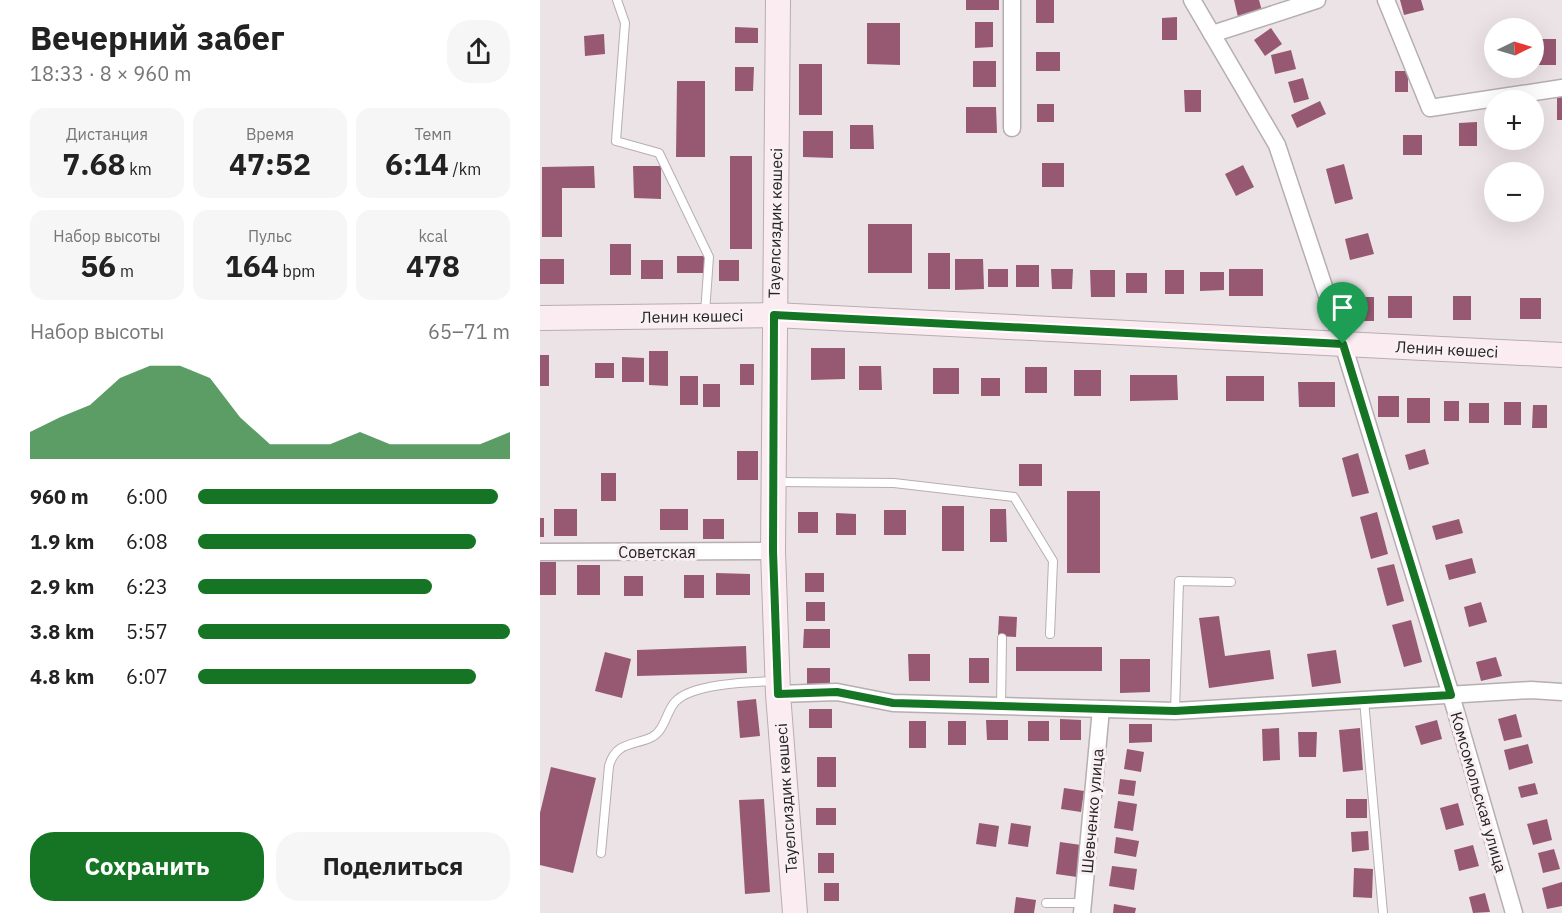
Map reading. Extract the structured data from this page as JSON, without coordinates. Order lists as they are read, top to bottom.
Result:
{
  "streets": {
    "street": [
      "Тауелсиздик көшесі",
      "Ленин көшесі",
      "Советская",
      "Комсомольская улица",
      "Шевченко улица"
    ]
  },
  "crossings": [
    ["Тауелсиздик көшесі", "Ленин көшесі"],
    ["Тауелсиздик көшесі", "Советская"],
    ["Ленин көшесі", "Комсомольская улица"]
  ],
  "north": "right",
  "page": {
    "heading": ["Вечерний забег", "18:33 · 8 × 960 m"],
    "map_buttons": ["+", "−"],
    "stats": [
      ["Дистанция", "7.68 km"],
      ["Время", "47:52"],
      ["Темп", "6:14 /km"],
      ["Набор высоты", "56 m"],
      ["Пульс", "164 bpm"],
      ["kcal", "478"]
    ],
    "chart": ["Набор высоты", "65–71 m"],
    "list": [
      {
        "name": "960 m",
        "note": "6:00"
      },
      {
        "name": "1.9 km",
        "note": "6:08"
      },
      {
        "name": "2.9 km",
        "note": "6:23"
      },
      {
        "name": "3.8 km",
        "note": "5:57"
      },
      {
        "name": "4.8 km",
        "note": "6:07"
      }
    ],
    "buttons": ["Сохранить", "Поделиться"]
  }
}
